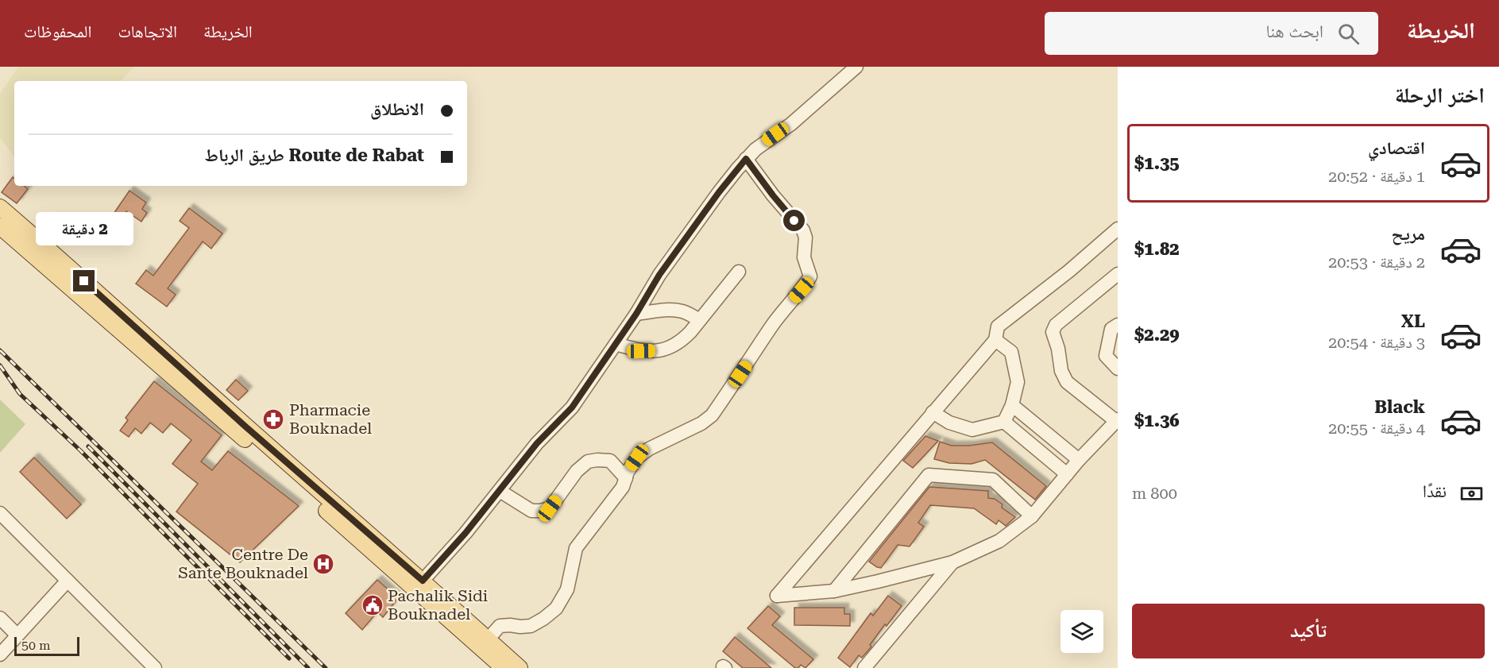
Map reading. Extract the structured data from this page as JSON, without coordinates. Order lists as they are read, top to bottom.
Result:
{
  "places": {
    "pharmacy": ["Pharmacie Bouknadel"],
    "hospital": ["Centre De Sante Bouknadel"],
    "public building": ["Pachalik Sidi Bouknadel"]
  },
  "scale_bar": "50 m",
  "page": {
    "header": "الخريطة",
    "search": "ابحث هنا",
    "nav": ["الخريطة", "الاتجاهات", "المحفوظات"],
    "heading": "اختر الرحلة",
    "banner": ["الانطلاق", "Route de Rabat طريق الرباط"],
    "list": [
      {
        "name": "اقتصادي",
        "note": "1 دقيقة · 20:52",
        "value": "$1.35"
      },
      {
        "name": "مريح",
        "note": "2 دقيقة · 20:53",
        "value": "$1.82"
      },
      {
        "name": "XL",
        "note": "3 دقيقة · 20:54",
        "value": "$2.29"
      },
      {
        "name": "Black",
        "note": "4 دقيقة · 20:55",
        "value": "$1.36"
      }
    ],
    "bubble": "2 دقيقة",
    "pay": ["نقدًا", "800 m"],
    "buttons": "تأكيد",
    "scale": "50 m"
  }
}
